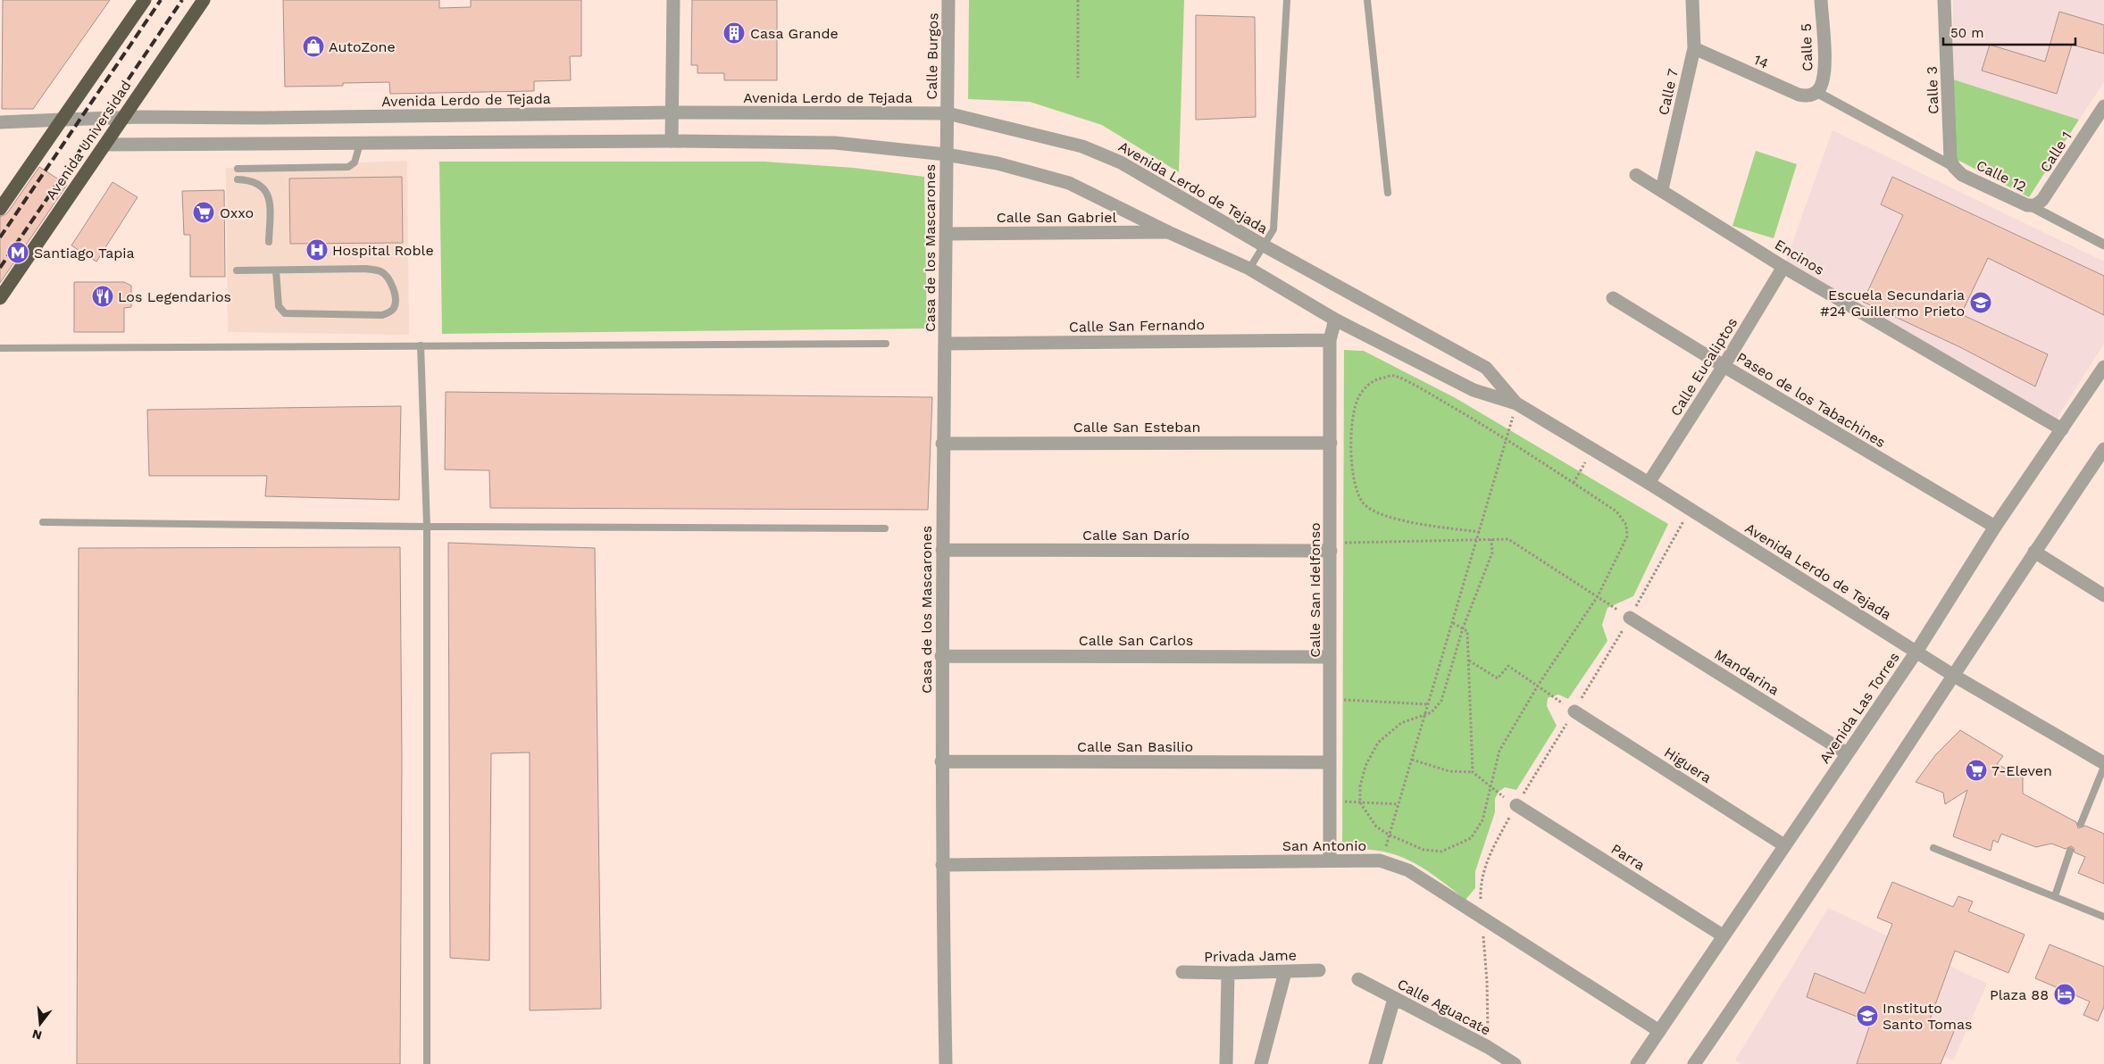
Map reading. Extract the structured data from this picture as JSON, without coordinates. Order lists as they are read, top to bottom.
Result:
{
  "streets": {
    "highway": ["Avenida Universidad"],
    "street": [
      "Calle 5",
      "Calle Burgos",
      "14",
      "Calle 3",
      "Calle 7",
      "Avenida Lerdo de Tejada",
      "Calle 1",
      "Calle 12",
      "Calle San Gabriel",
      "Casa de los Mascarones",
      "Encinos",
      "Calle San Fernando",
      "Calle Eucaliptos",
      "Paseo de los Tabachines",
      "Calle San Esteban",
      "Calle San Darío",
      "Calle San Idelfonso",
      "Calle San Carlos",
      "Mandarina",
      "Avenida Las Torres",
      "Calle San Basilio",
      "Higuera",
      "San Antonio",
      "Parra",
      "Privada Jame",
      "Calle Aguacate"
    ]
  },
  "crossings": [
    ["Calle 5", "14"],
    ["Calle Burgos", "Avenida Lerdo de Tejada"],
    ["Calle Burgos", "Casa de los Mascarones"],
    ["14", "Calle 7"],
    ["Calle 3", "Calle 12"],
    ["Calle 7", "Encinos"],
    ["Avenida Lerdo de Tejada", "Avenida Universidad"],
    ["Avenida Lerdo de Tejada", "Calle San Gabriel"],
    ["Avenida Lerdo de Tejada", "Casa de los Mascarones"],
    ["Avenida Lerdo de Tejada", "Calle Eucaliptos"],
    ["Avenida Lerdo de Tejada", "Calle San Idelfonso"],
    ["Avenida Lerdo de Tejada", "Avenida Las Torres"],
    ["Calle 1", "Calle 12"],
    ["Calle San Gabriel", "Casa de los Mascarones"],
    ["Casa de los Mascarones", "Calle San Fernando"],
    ["Casa de los Mascarones", "Calle San Esteban"],
    ["Casa de los Mascarones", "Calle San Darío"],
    ["Casa de los Mascarones", "Calle San Carlos"],
    ["Casa de los Mascarones", "Calle San Basilio"],
    ["Casa de los Mascarones", "San Antonio"],
    ["Encinos", "Calle Eucaliptos"],
    ["Encinos", "Avenida Las Torres"],
    ["Calle San Fernando", "Calle San Idelfonso"],
    ["Calle Eucaliptos", "Paseo de los Tabachines"],
    ["Paseo de los Tabachines", "Avenida Las Torres"],
    ["Calle San Esteban", "Calle San Idelfonso"],
    ["Calle San Darío", "Calle San Idelfonso"],
    ["Calle San Idelfonso", "Calle San Carlos"],
    ["Calle San Idelfonso", "Calle San Basilio"],
    ["Calle San Idelfonso", "San Antonio"],
    ["Mandarina", "Avenida Las Torres"],
    ["Avenida Las Torres", "Higuera"],
    ["Avenida Las Torres", "San Antonio"],
    ["Avenida Las Torres", "Parra"]
  ],
  "places": {
    "building": ["Casa Grande"],
    "shop": ["AutoZone"],
    "supermarket": ["Oxxo", "7-Eleven"],
    "hospital": ["Hospital Roble"],
    "metro station": ["Santiago Tapia"],
    "restaurant": ["Los Legendarios"],
    "school or university": ["Escuela Secundaria #24 Guillermo Prieto", "Instituto Santo Tomas"],
    "hotel": ["Plaza 88"]
  },
  "scale_bar": "50 m",
  "north": "bottom"
}
